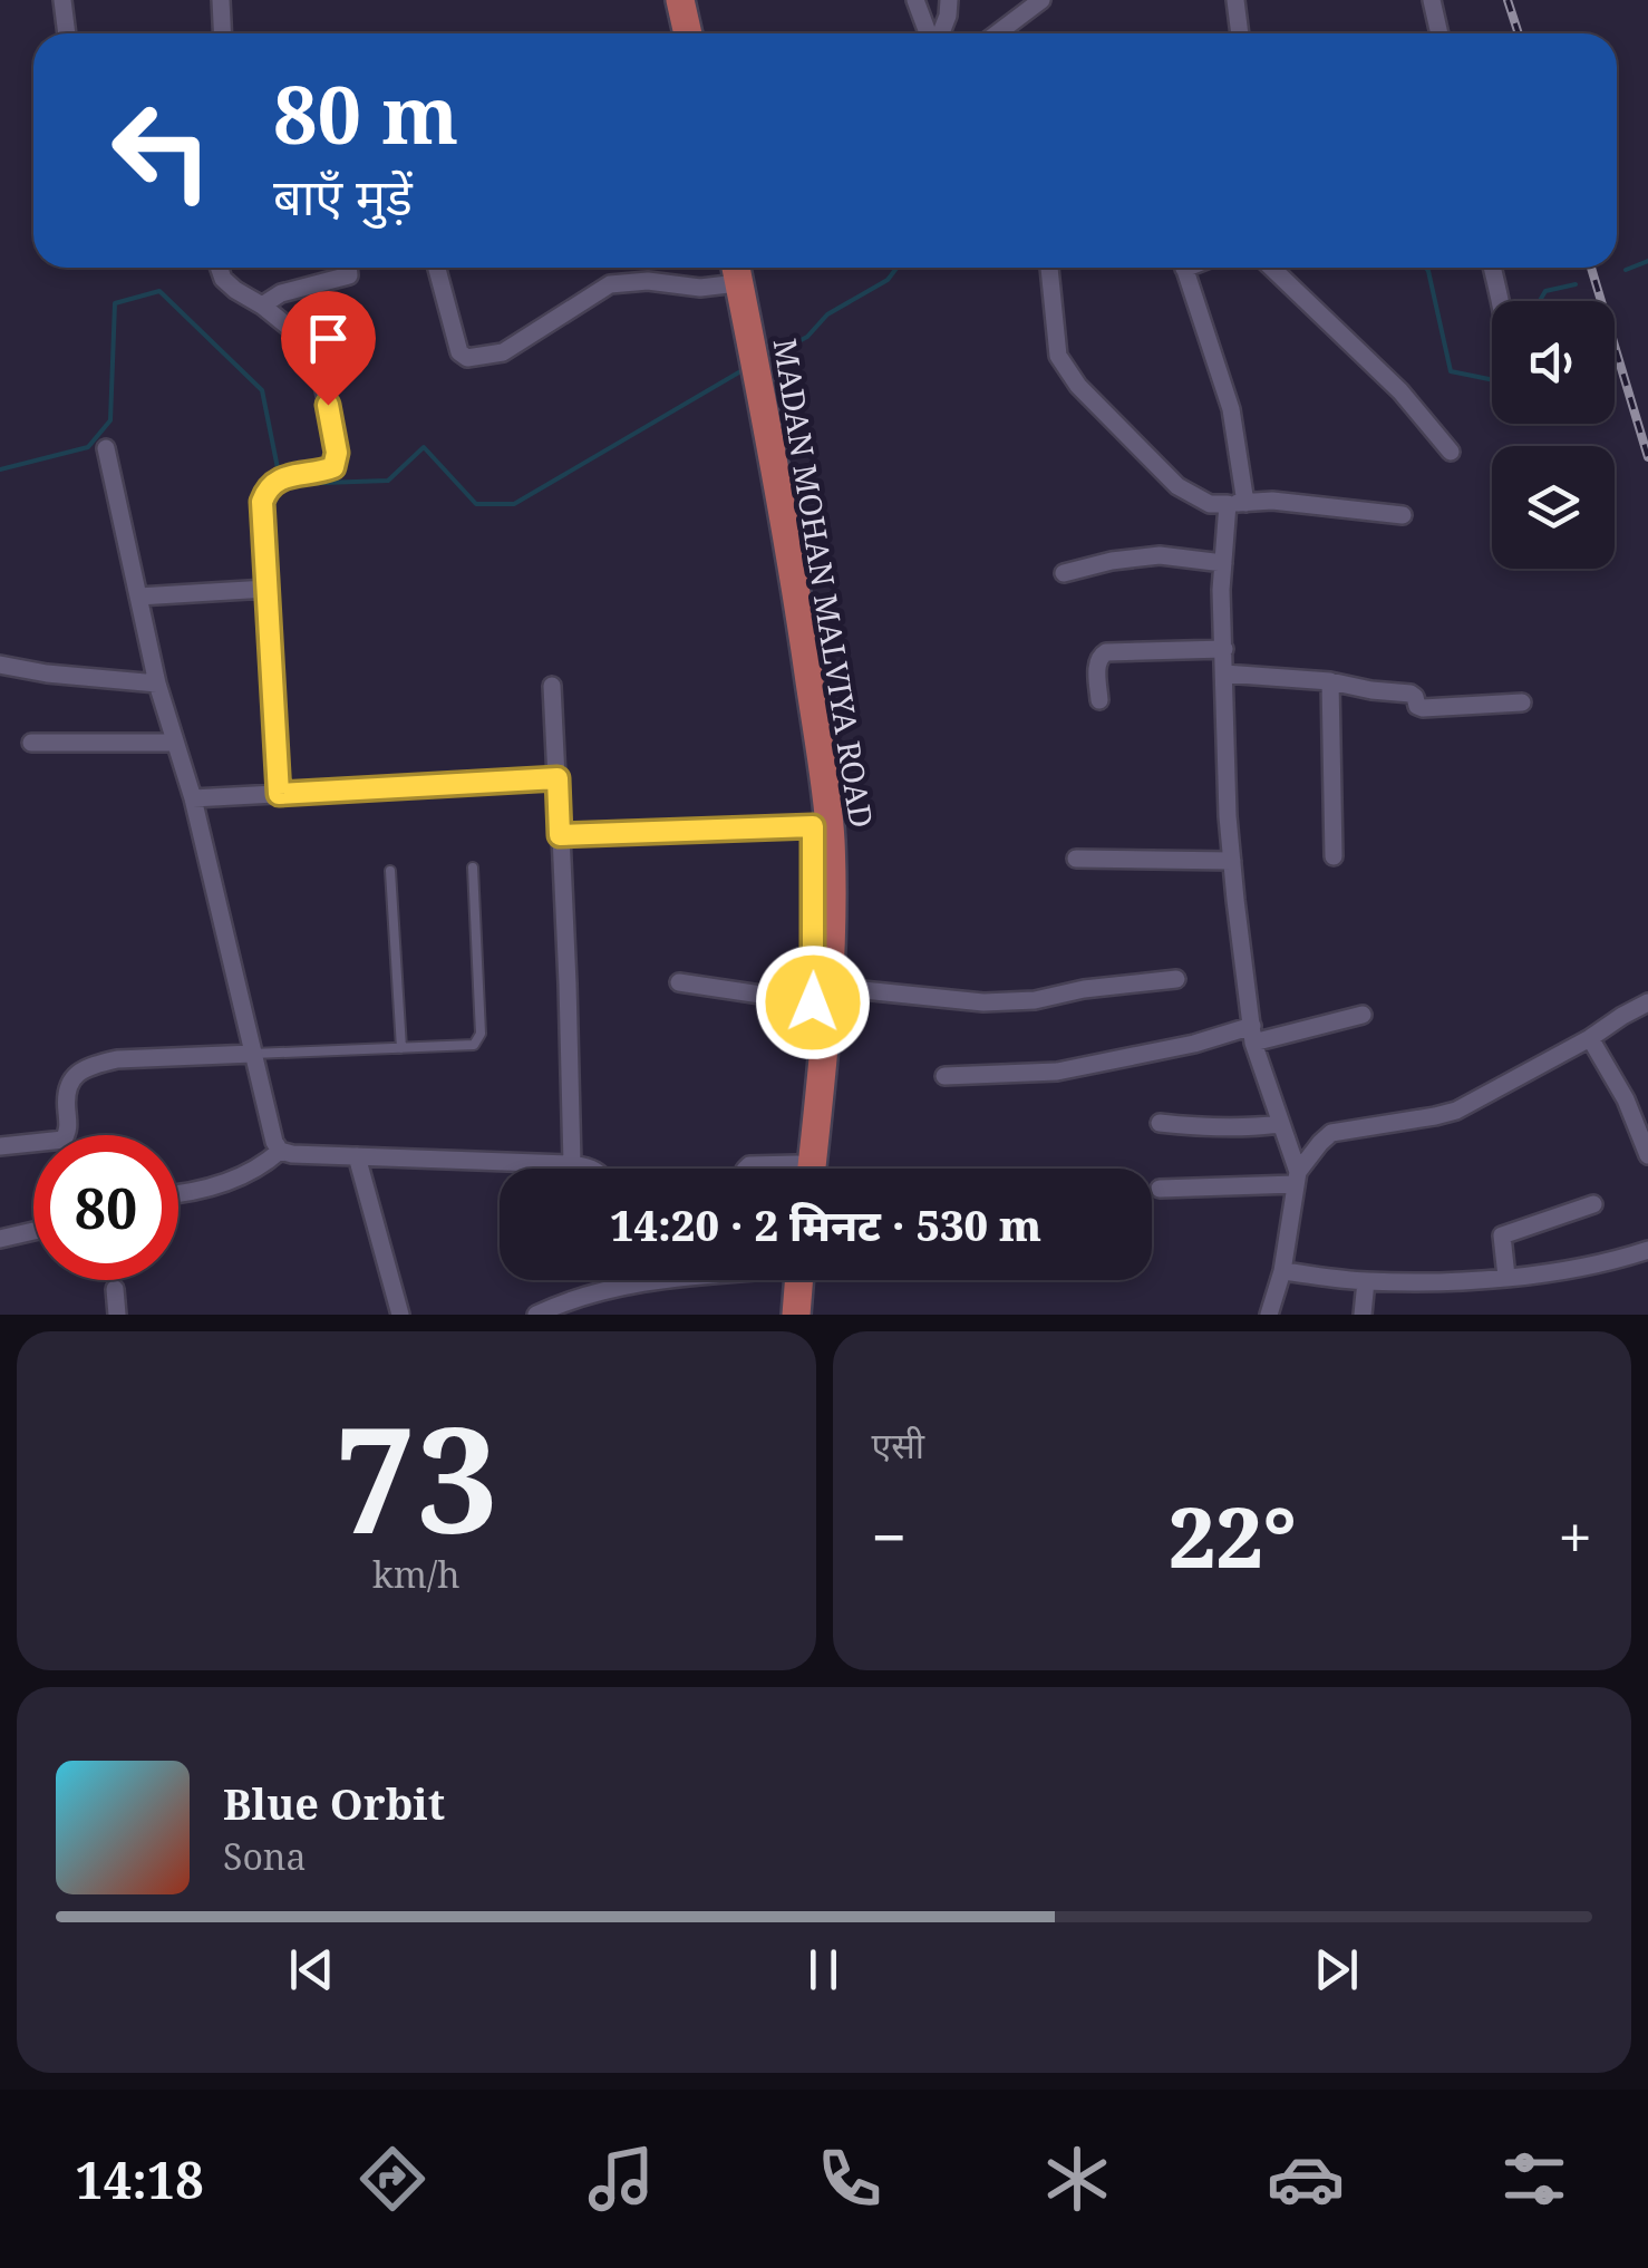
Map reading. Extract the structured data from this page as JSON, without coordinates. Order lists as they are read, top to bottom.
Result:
{
  "streets": {
    "highway": ["MADAN MOHAN MALVIYA ROAD"]
  },
  "page": {
    "turn": ["80 m", "बाएँ मुड़ें"],
    "limit": "80",
    "trip": "14:20 · 2 मिनट · 530 m",
    "tile": [
      ["73", "km/h"],
      "एसी"
    ],
    "heat": ["−", "22°", "+"],
    "song": ["Blue Orbit", "Sona"],
    "tabs": "14:18"
  }
}
